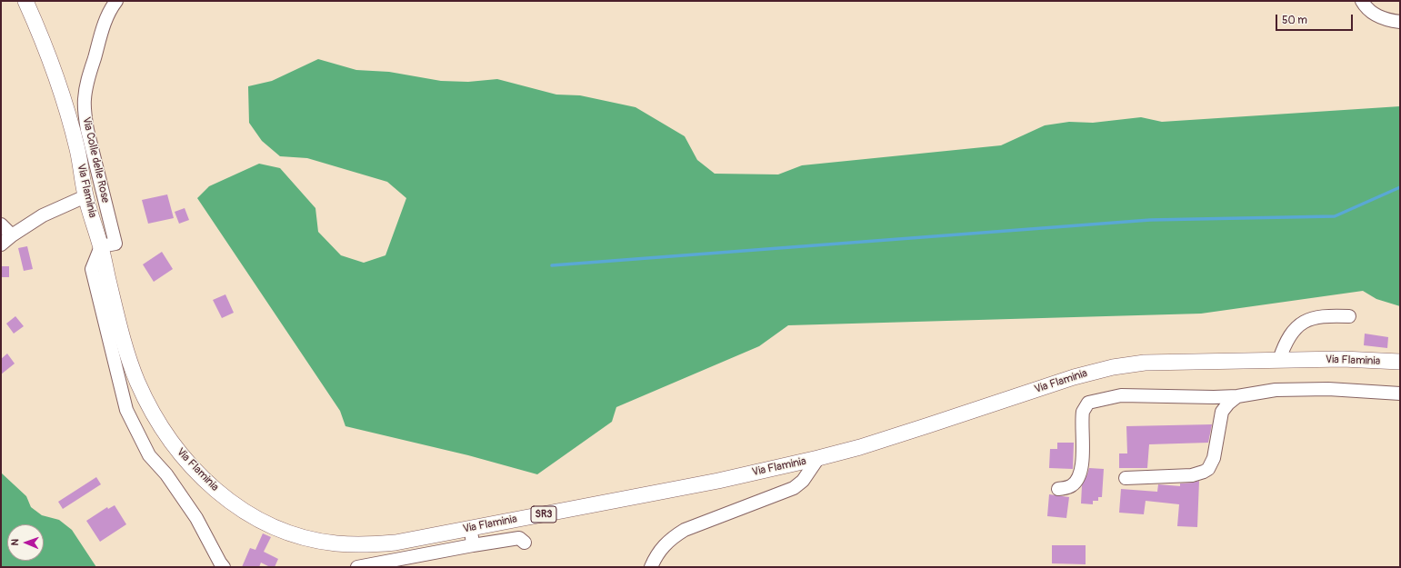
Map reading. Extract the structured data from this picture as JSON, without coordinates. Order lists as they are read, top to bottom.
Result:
{
  "streets": {
    "main road": ["Via Flaminia", "SR3"],
    "street": ["Via Colle delle Rose"]
  },
  "crossings": [
    ["Via Colle delle Rose", "Via Flaminia"]
  ],
  "scale_bar": "50 m",
  "north": "left"
}
